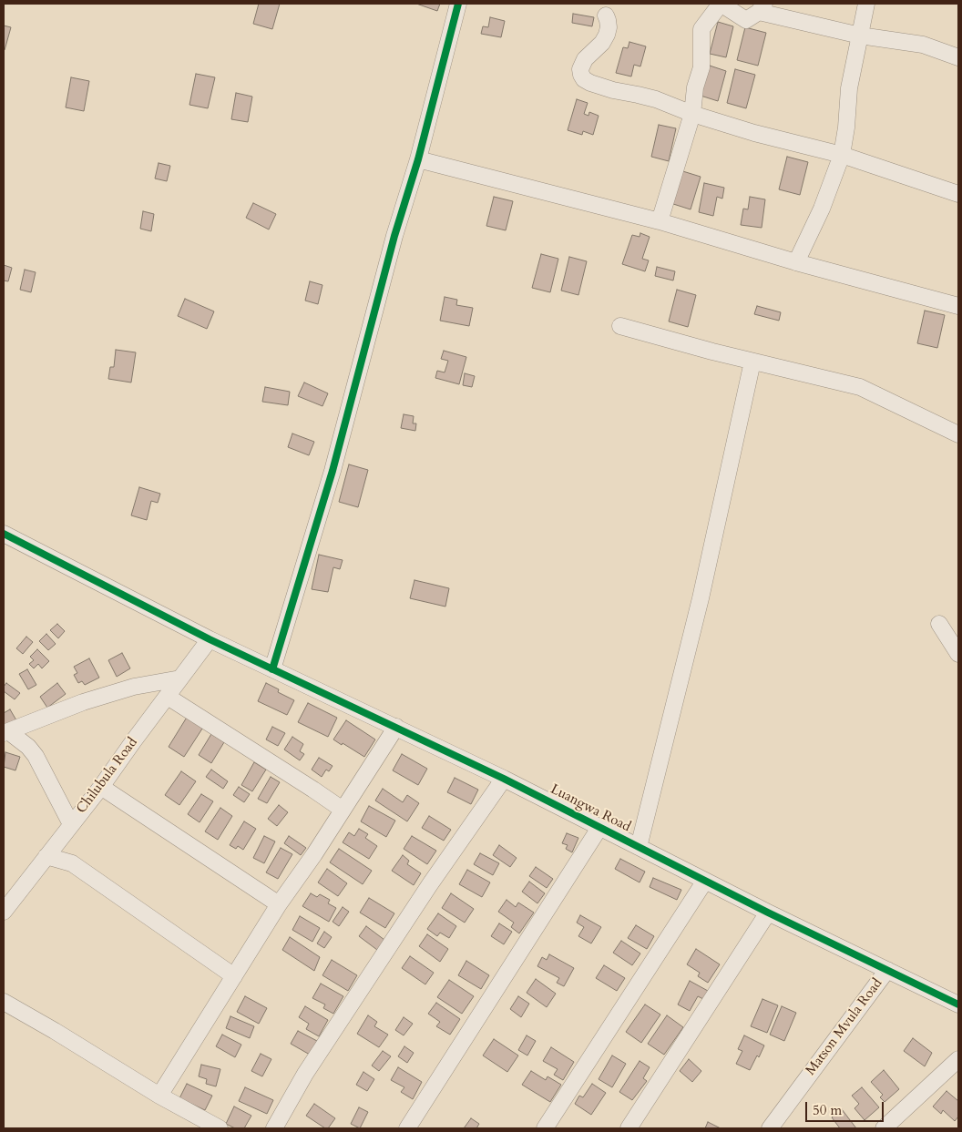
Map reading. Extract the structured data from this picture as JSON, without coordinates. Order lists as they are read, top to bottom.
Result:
{
  "streets": {
    "street": ["Chilubula Road", "Luangwa Road", "Matson Mvula Road"]
  },
  "crossings": [
    ["Chilubula Road", "Luangwa Road"],
    ["Luangwa Road", "Matson Mvula Road"]
  ],
  "scale_bar": "50 m"
}
